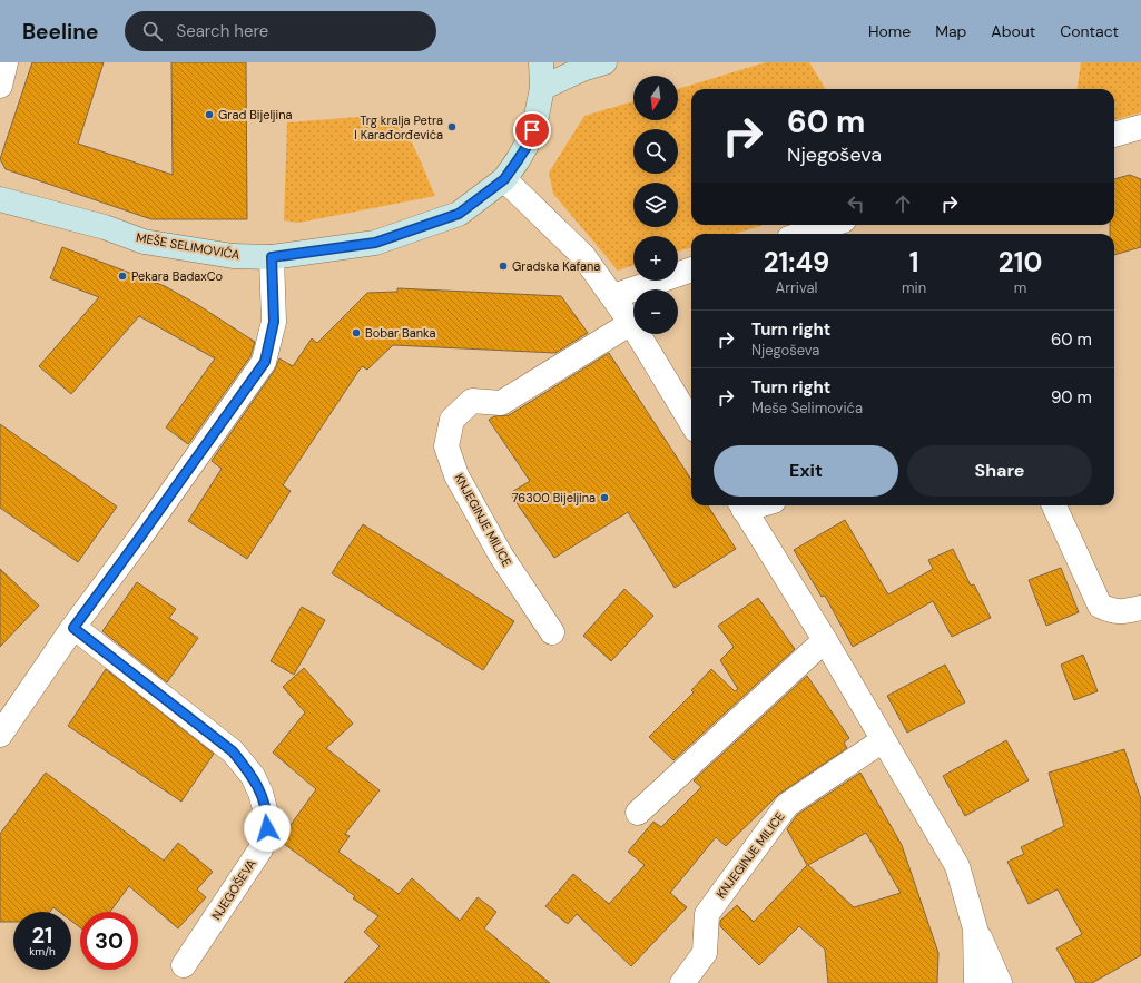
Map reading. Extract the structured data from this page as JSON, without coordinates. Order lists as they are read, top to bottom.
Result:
{
  "streets": {
    "main road": ["MEŠE SELIMOVIĆA"],
    "street": ["KNJEGINJE MILICE", "NJEGOŠEVA"]
  },
  "places": [
    "Grad Bijeljina",
    "Trg kralja Petra I Karađorđevića",
    "Gradska Kafana",
    "Pekara BadaxCo",
    "Bobar Banka",
    "76300 Bijeljina"
  ],
  "north": "bottom",
  "page": {
    "header": "Beeline",
    "search": "Search here",
    "nav": [
      "Home",
      "Map",
      "About",
      "Contact"
    ],
    "map_buttons": ["+", "−"],
    "turn": ["60 m", "Njegoševa"],
    "eta": [
      "21:49",
      "Arrival",
      "1",
      "min",
      "210",
      "m"
    ],
    "list": [
      {
        "name": "Turn right",
        "note": "Njegoševa",
        "value": "60 m"
      },
      {
        "name": "Turn right",
        "note": "Meše Selimovića",
        "value": "90 m"
      }
    ],
    "buttons": ["Exit", "Share"],
    "speed": "21 km/h",
    "limit": "30"
  }
}
